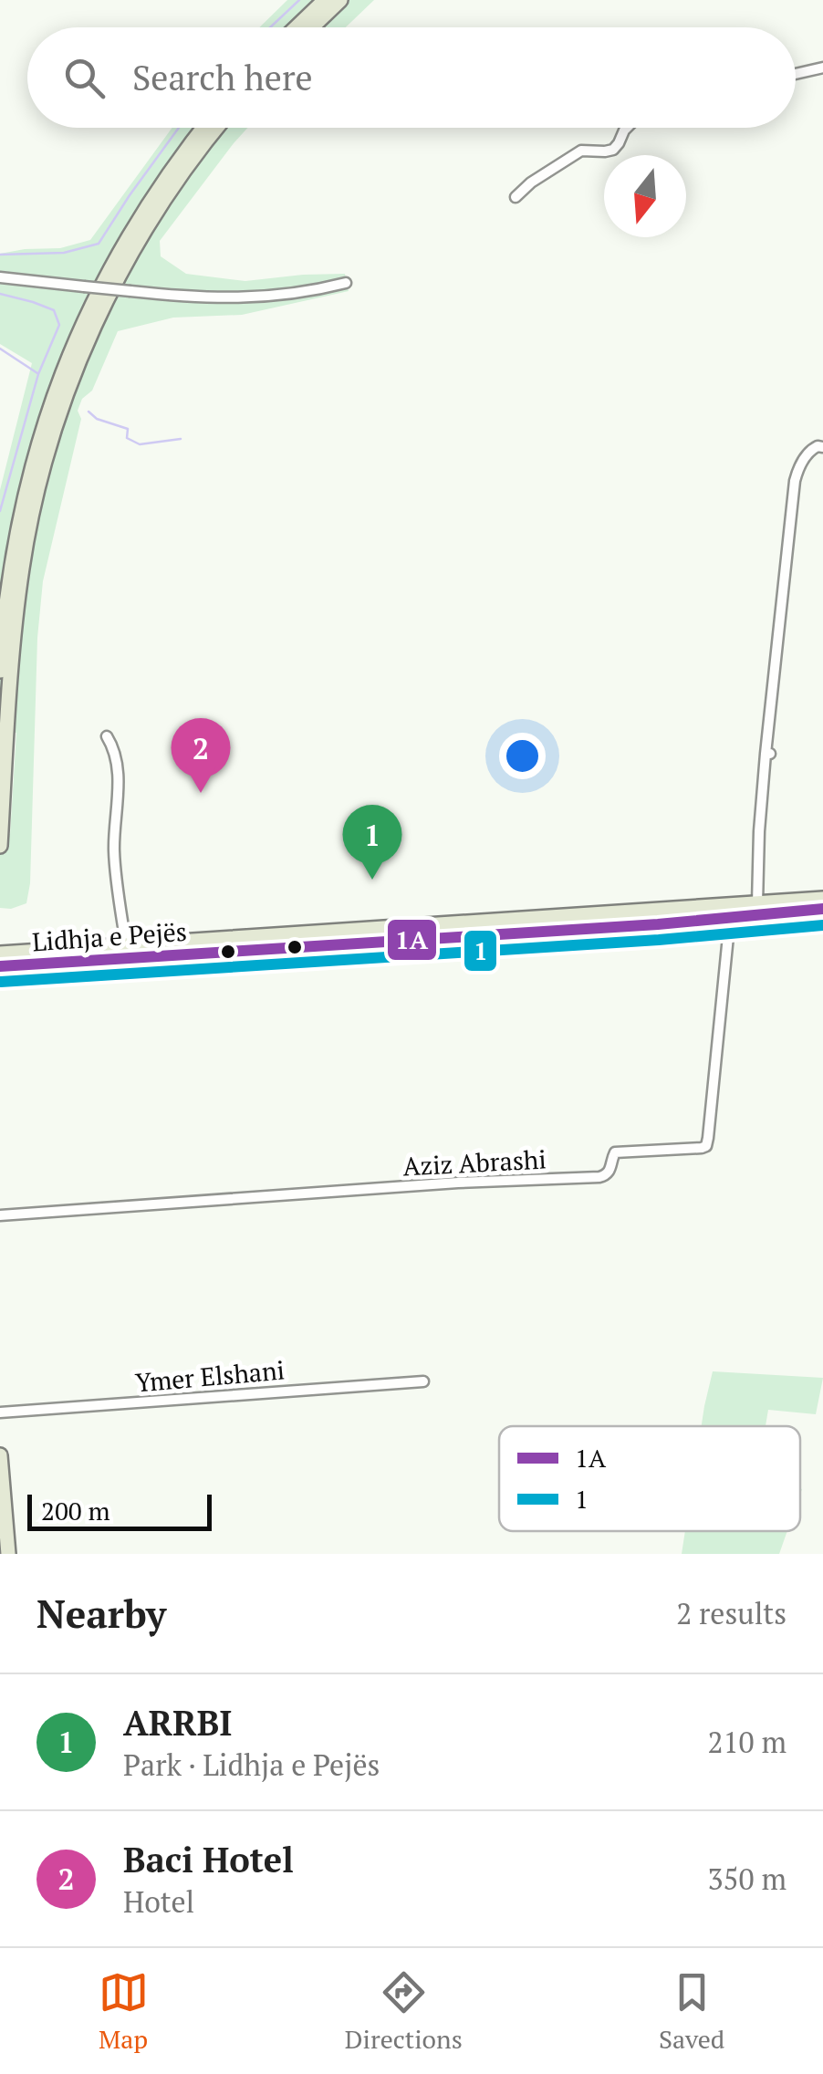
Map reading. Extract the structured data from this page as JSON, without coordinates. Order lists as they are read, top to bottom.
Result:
{
  "streets": {
    "highway": ["Lidhja e Pejës"],
    "street": ["Aziz Abrashi", "Ymer Elshani"]
  },
  "crossings": [
    ["Lidhja e Pejës", "Aziz Abrashi"]
  ],
  "lines": ["transit line 1A", "transit line 1"],
  "legend": ["1A", "1"],
  "scale_bar": "200 m",
  "north": "bottom",
  "page": {
    "search": "Search here",
    "pins": ["2", "1"],
    "scale": "200 m",
    "heading": ["Nearby", "2 results"],
    "list": [
      {
        "mark": "1",
        "name": "ARRBI",
        "note": "Park · Lidhja e Pejës",
        "value": "210 m"
      },
      {
        "mark": "2",
        "name": "Baci Hotel",
        "note": "Hotel",
        "value": "350 m"
      }
    ],
    "nav": ["Map", "Directions", "Saved"]
  }
}
